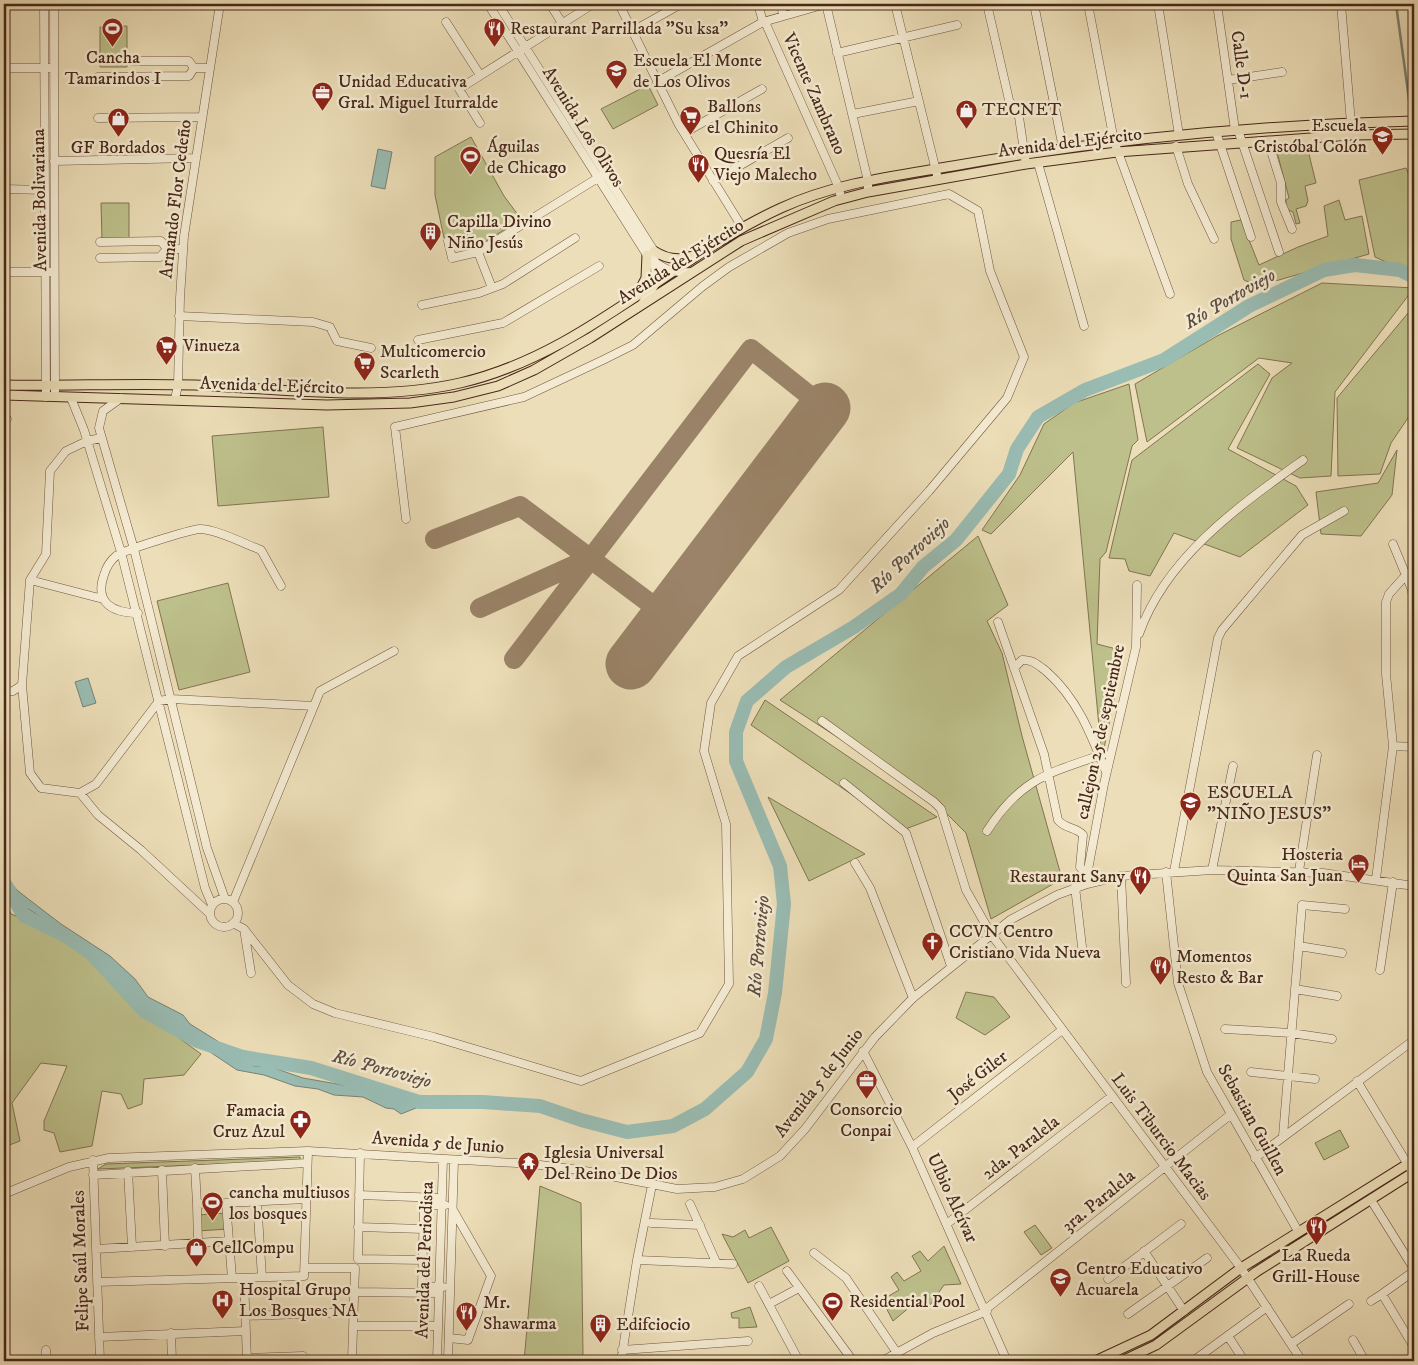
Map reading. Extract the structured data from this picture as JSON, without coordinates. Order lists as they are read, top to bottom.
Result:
{
  "streets": {
    "main road": ["Avenida del Ejército"],
    "street": [
      "Calle D-1",
      "Vicente Zambrano",
      "Avenida Los Olivos",
      "Armando Flor Cedeño",
      "Avenida Bolivariana",
      "callejon 25 de septiembre",
      "José Giler",
      "Avenida 5 de Junio",
      "Sebastian Guillen",
      "Luis Tiburcio Macias",
      "2da. Paralela",
      "Ulbio Alcívar",
      "3ra. Paralela",
      "Avenida del Periodista",
      "Felipe Saúl Morales"
    ]
  },
  "crossings": [
    ["Calle D-1", "Avenida del Ejército"],
    ["Vicente Zambrano", "Avenida del Ejército"],
    ["Avenida Los Olivos", "Avenida del Ejército"],
    ["Avenida del Ejército", "Armando Flor Cedeño"],
    ["Avenida del Ejército", "Avenida Bolivariana"],
    ["callejon 25 de septiembre", "Avenida 5 de Junio"],
    ["José Giler", "Luis Tiburcio Macias"],
    ["José Giler", "Ulbio Alcívar"],
    ["Avenida 5 de Junio", "Sebastian Guillen"],
    ["Avenida 5 de Junio", "Luis Tiburcio Macias"],
    ["Avenida 5 de Junio", "Ulbio Alcívar"],
    ["Avenida 5 de Junio", "Avenida del Periodista"],
    ["Avenida 5 de Junio", "Felipe Saúl Morales"],
    ["Sebastian Guillen", "3ra. Paralela"],
    ["Luis Tiburcio Macias", "2da. Paralela"],
    ["Luis Tiburcio Macias", "3ra. Paralela"],
    ["2da. Paralela", "Ulbio Alcívar"],
    ["Ulbio Alcívar", "3ra. Paralela"]
  ],
  "water": ["Río Portoviejo"],
  "places": {
    "sports": [
      "Cancha Tamarindos I",
      "Águilas de Chicago",
      "cancha multiusos los bosques",
      "Residential Pool"
    ],
    "restaurant": [
      "Restaurant Parrillada \"Su ksa\"",
      "Quesría El Viejo Malecho",
      "Restaurant Sany",
      "Momentos Resto & Bar",
      "La Rueda Grill-House",
      "Mr. Shawarma"
    ],
    "school or university": [
      "Escuela El Monte de Los Olivos",
      "Escuela Cristóbal Colón",
      "ESCUELA \"NIÑO JESUS\"",
      "Centro Educativo Acuarela"
    ],
    "office": ["Unidad Educativa Gral. Miguel Iturralde", "Consorcio Conpai"],
    "shop": ["TECNET", "GF Bordados", "CellCompu"],
    "supermarket": ["Ballons el Chinito", "Vinueza", "Multicomercio Scarleth"],
    "building": ["Capilla Divino Niño Jesús", "Edifciocio"],
    "hotel": ["Hosteria Quinta San Juan"],
    "church": ["CCVN Centro Cristiano Vida Nueva"],
    "pharmacy": ["Famacia Cruz Azul"],
    "temple": ["Iglesia Universal Del Reino De Dios"],
    "hospital": ["Hospital Grupo Los Bosques NA"]
  }
}
